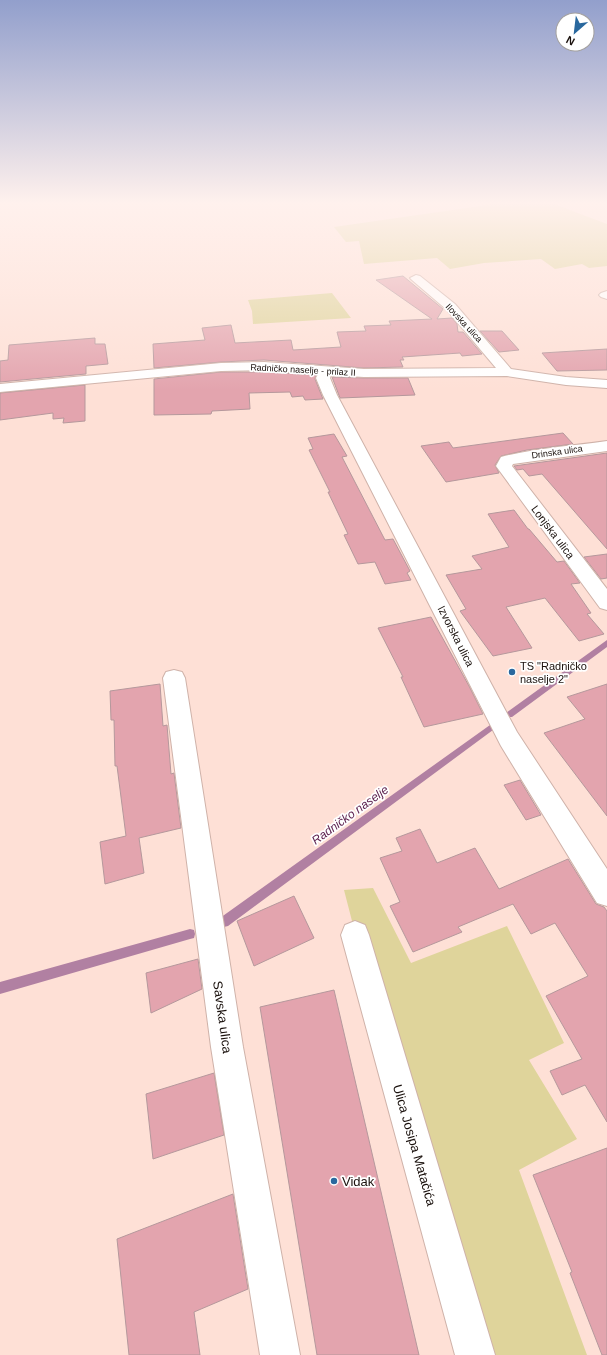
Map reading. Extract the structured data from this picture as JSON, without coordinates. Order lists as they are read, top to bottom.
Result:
{
  "streets": {
    "street": [
      "Ilovska ulica",
      "Radničko naselje - prilaz II",
      "Drinska ulica",
      "Lonjska ulica",
      "Izvorska ulica",
      "Savska ulica",
      "Ulica Josipa Matačića"
    ]
  },
  "crossings": [
    ["Ilovska ulica", "Radničko naselje - prilaz II"],
    ["Radničko naselje - prilaz II", "Izvorska ulica"],
    ["Drinska ulica", "Lonjska ulica"]
  ],
  "water": ["Radničko naselje"],
  "places": ["TS \"Radničko naselje 2\"", "Vidak"],
  "north": "bottom left"
}
